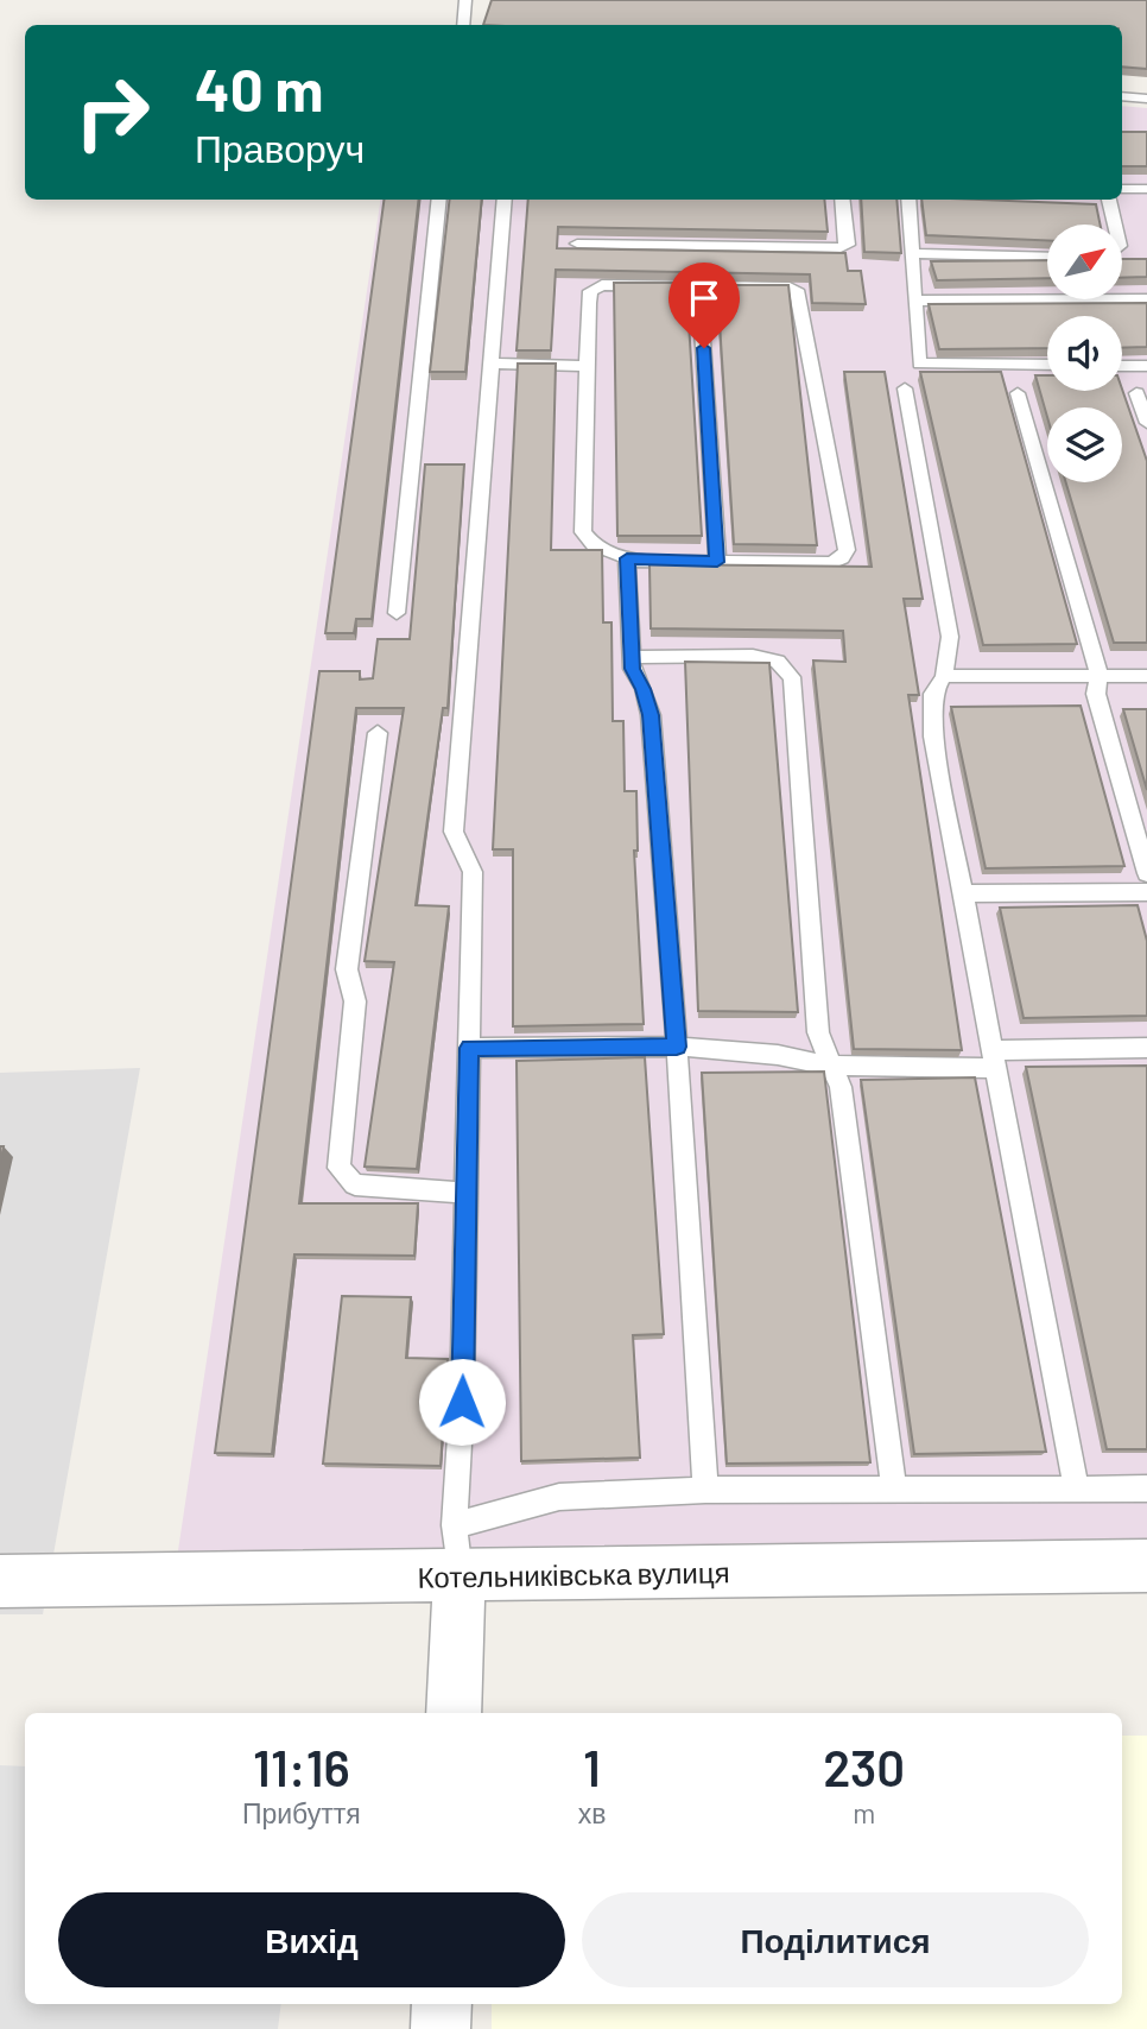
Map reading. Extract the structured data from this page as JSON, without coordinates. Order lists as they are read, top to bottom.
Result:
{
  "streets": {
    "street": ["Котельниківська вулиця"]
  },
  "north": "top right",
  "page": {
    "turn": ["40 m", "Праворуч"],
    "eta": [
      "11:16",
      "Прибуття",
      "1",
      "хв",
      "230",
      "m"
    ],
    "buttons": ["Вихід", "Поділитися"]
  }
}
